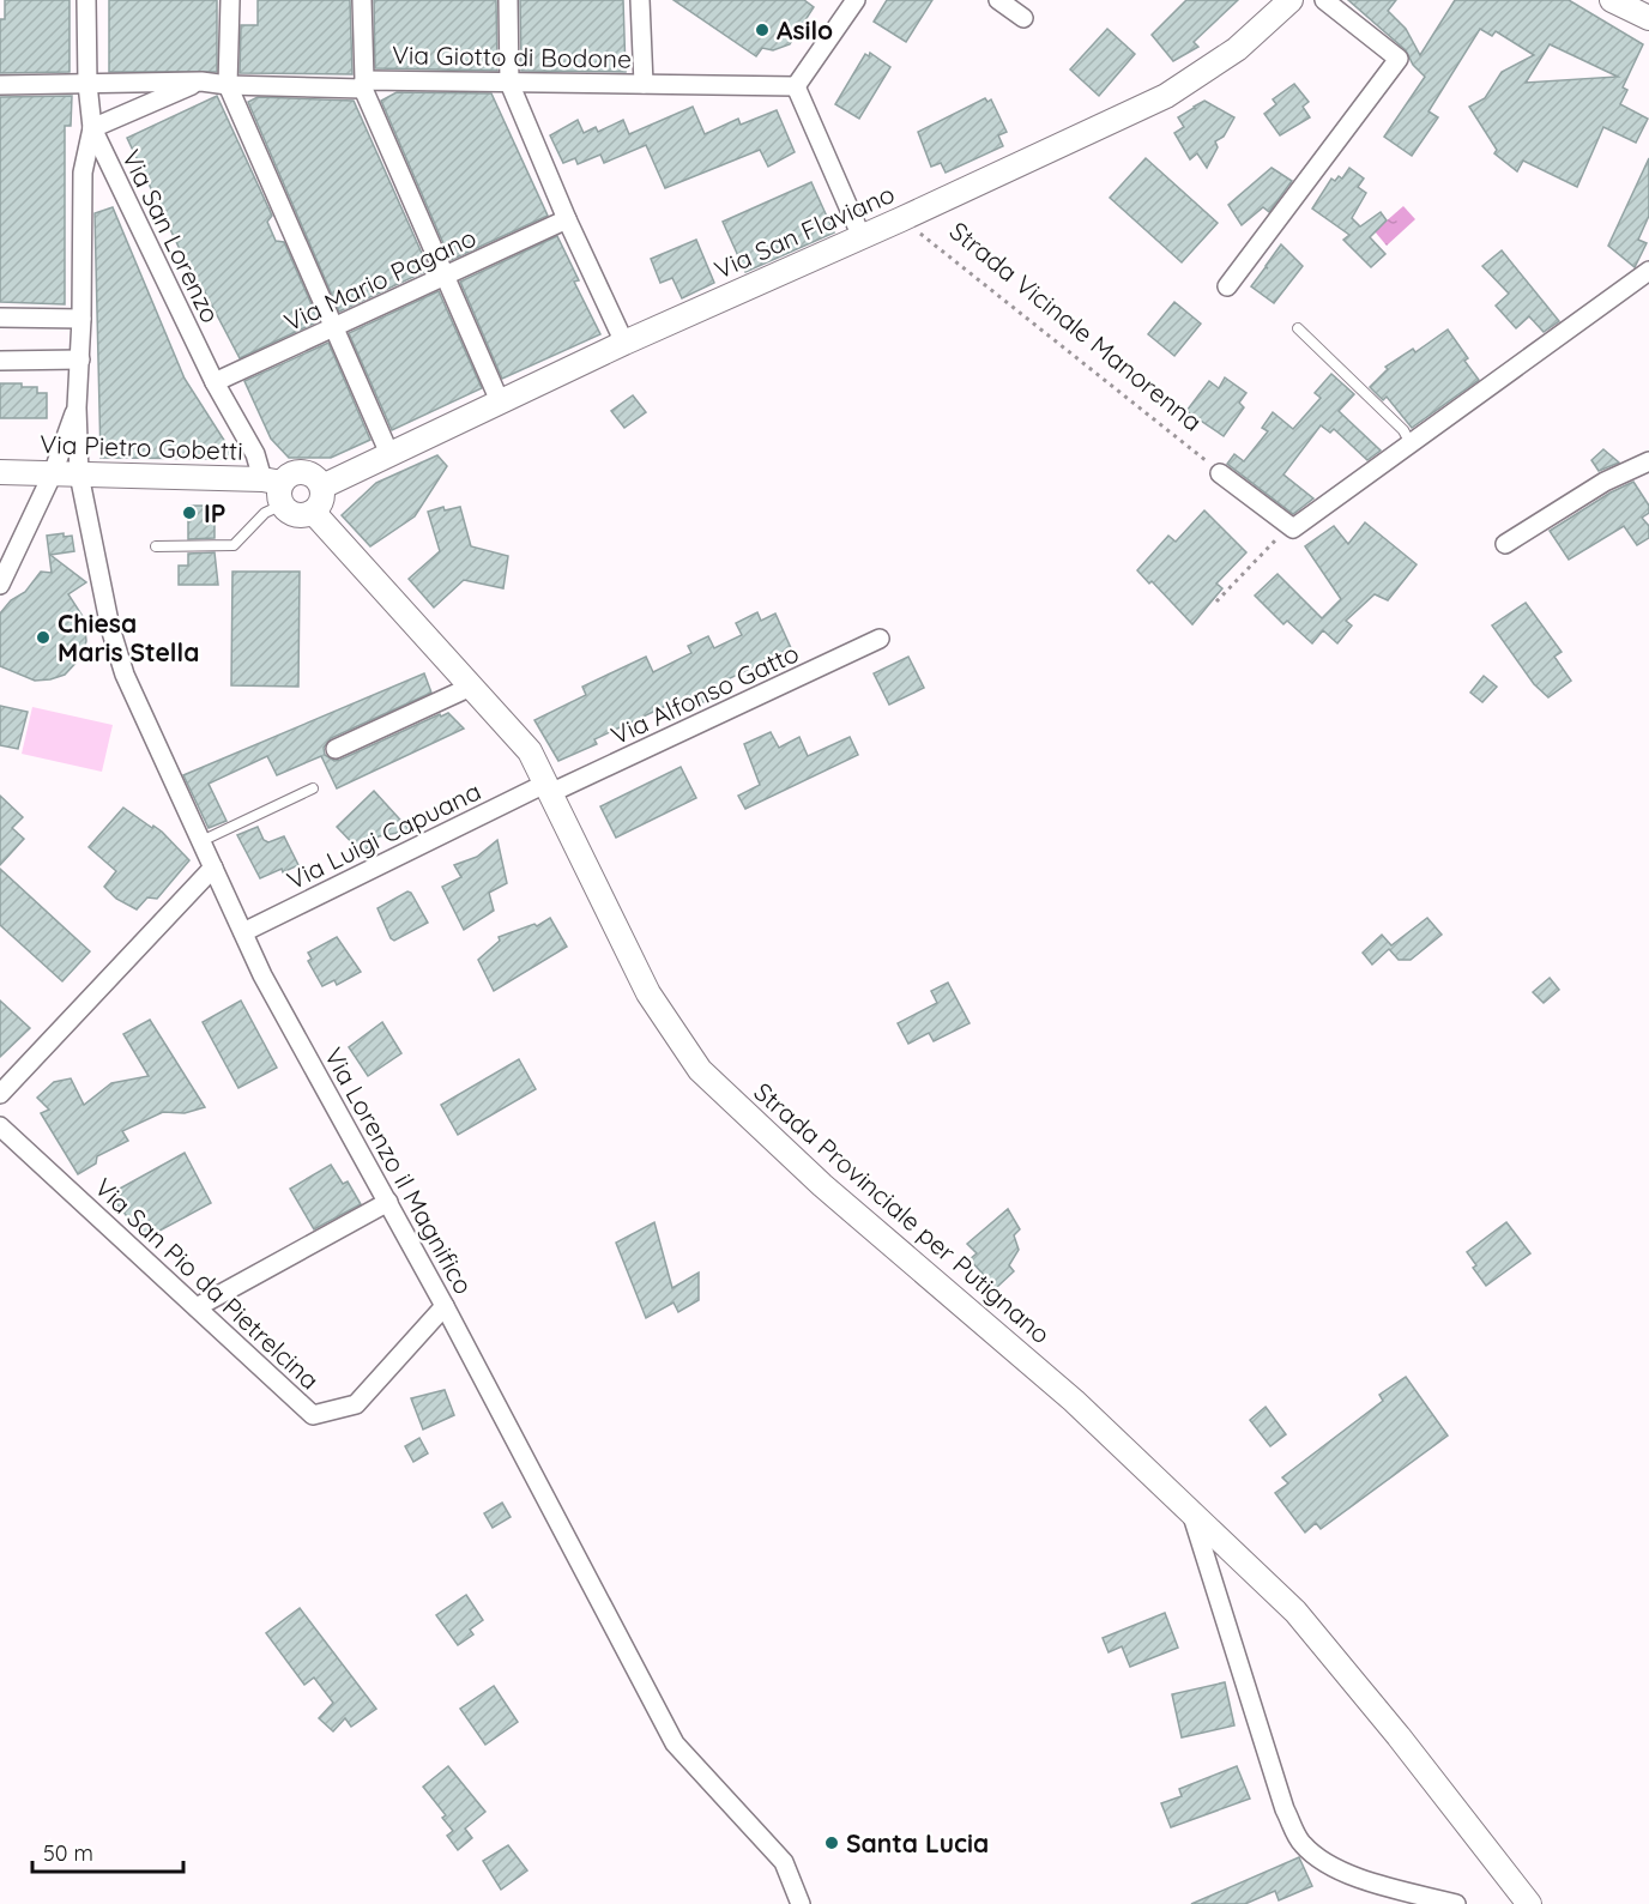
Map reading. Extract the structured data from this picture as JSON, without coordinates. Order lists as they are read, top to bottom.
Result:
{
  "streets": {
    "street": [
      "Via Giotto di Bodone",
      "Via San Flaviano",
      "Via San Lorenzo",
      "Via Mario Pagano",
      "Via Pietro Gobetti",
      "Via Alfonso Gatto",
      "Via Luigi Capuana",
      "Via Lorenzo il Magnifico",
      "Strada Provinciale per Putignano",
      "Via San Pio da Pietrelcina"
    ],
    "path": ["Strada Vicinale Manorenna"]
  },
  "crossings": [
    ["Via Giotto di Bodone", "Via San Lorenzo"],
    ["Via San Flaviano", "Via San Lorenzo"],
    ["Via San Flaviano", "Strada Vicinale Manorenna"],
    ["Via San Flaviano", "Via Pietro Gobetti"],
    ["Via San Flaviano", "Strada Provinciale per Putignano"],
    ["Via San Lorenzo", "Via Mario Pagano"],
    ["Via San Lorenzo", "Via Pietro Gobetti"],
    ["Via San Lorenzo", "Via Lorenzo il Magnifico"],
    ["Via San Lorenzo", "Strada Provinciale per Putignano"],
    ["Via Pietro Gobetti", "Via Lorenzo il Magnifico"],
    ["Via Pietro Gobetti", "Strada Provinciale per Putignano"],
    ["Via Alfonso Gatto", "Via Luigi Capuana"],
    ["Via Alfonso Gatto", "Strada Provinciale per Putignano"],
    ["Via Luigi Capuana", "Via Lorenzo il Magnifico"],
    ["Via Luigi Capuana", "Strada Provinciale per Putignano"],
    ["Via Lorenzo il Magnifico", "Via San Pio da Pietrelcina"]
  ],
  "places": [
    "Asilo",
    "IP",
    "Chiesa Maris Stella",
    "Santa Lucia"
  ],
  "scale_bar": "50 m"
}
